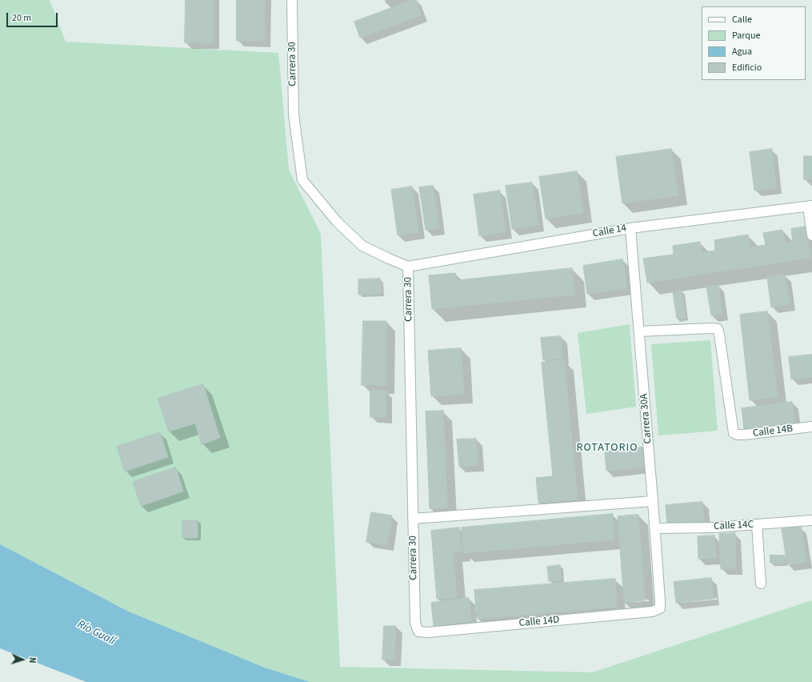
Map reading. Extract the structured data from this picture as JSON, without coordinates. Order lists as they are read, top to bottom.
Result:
{
  "streets": {
    "street": [
      "Carrera 30",
      "Calle 14",
      "Carrera 30A",
      "Calle 14B",
      "Calle 14C",
      "Calle 14D"
    ]
  },
  "crossings": [
    ["Carrera 30", "Calle 14"],
    ["Carrera 30", "Calle 14D"],
    ["Calle 14", "Carrera 30A"],
    ["Carrera 30A", "Calle 14B"],
    ["Carrera 30A", "Calle 14C"],
    ["Carrera 30A", "Calle 14D"]
  ],
  "districts": ["ROTATORIO"],
  "water": ["Río Gualí"],
  "legend": [
    "Calle",
    "Parque",
    "Agua",
    "Edificio"
  ],
  "scale_bar": "20 m",
  "north": "right"
}
